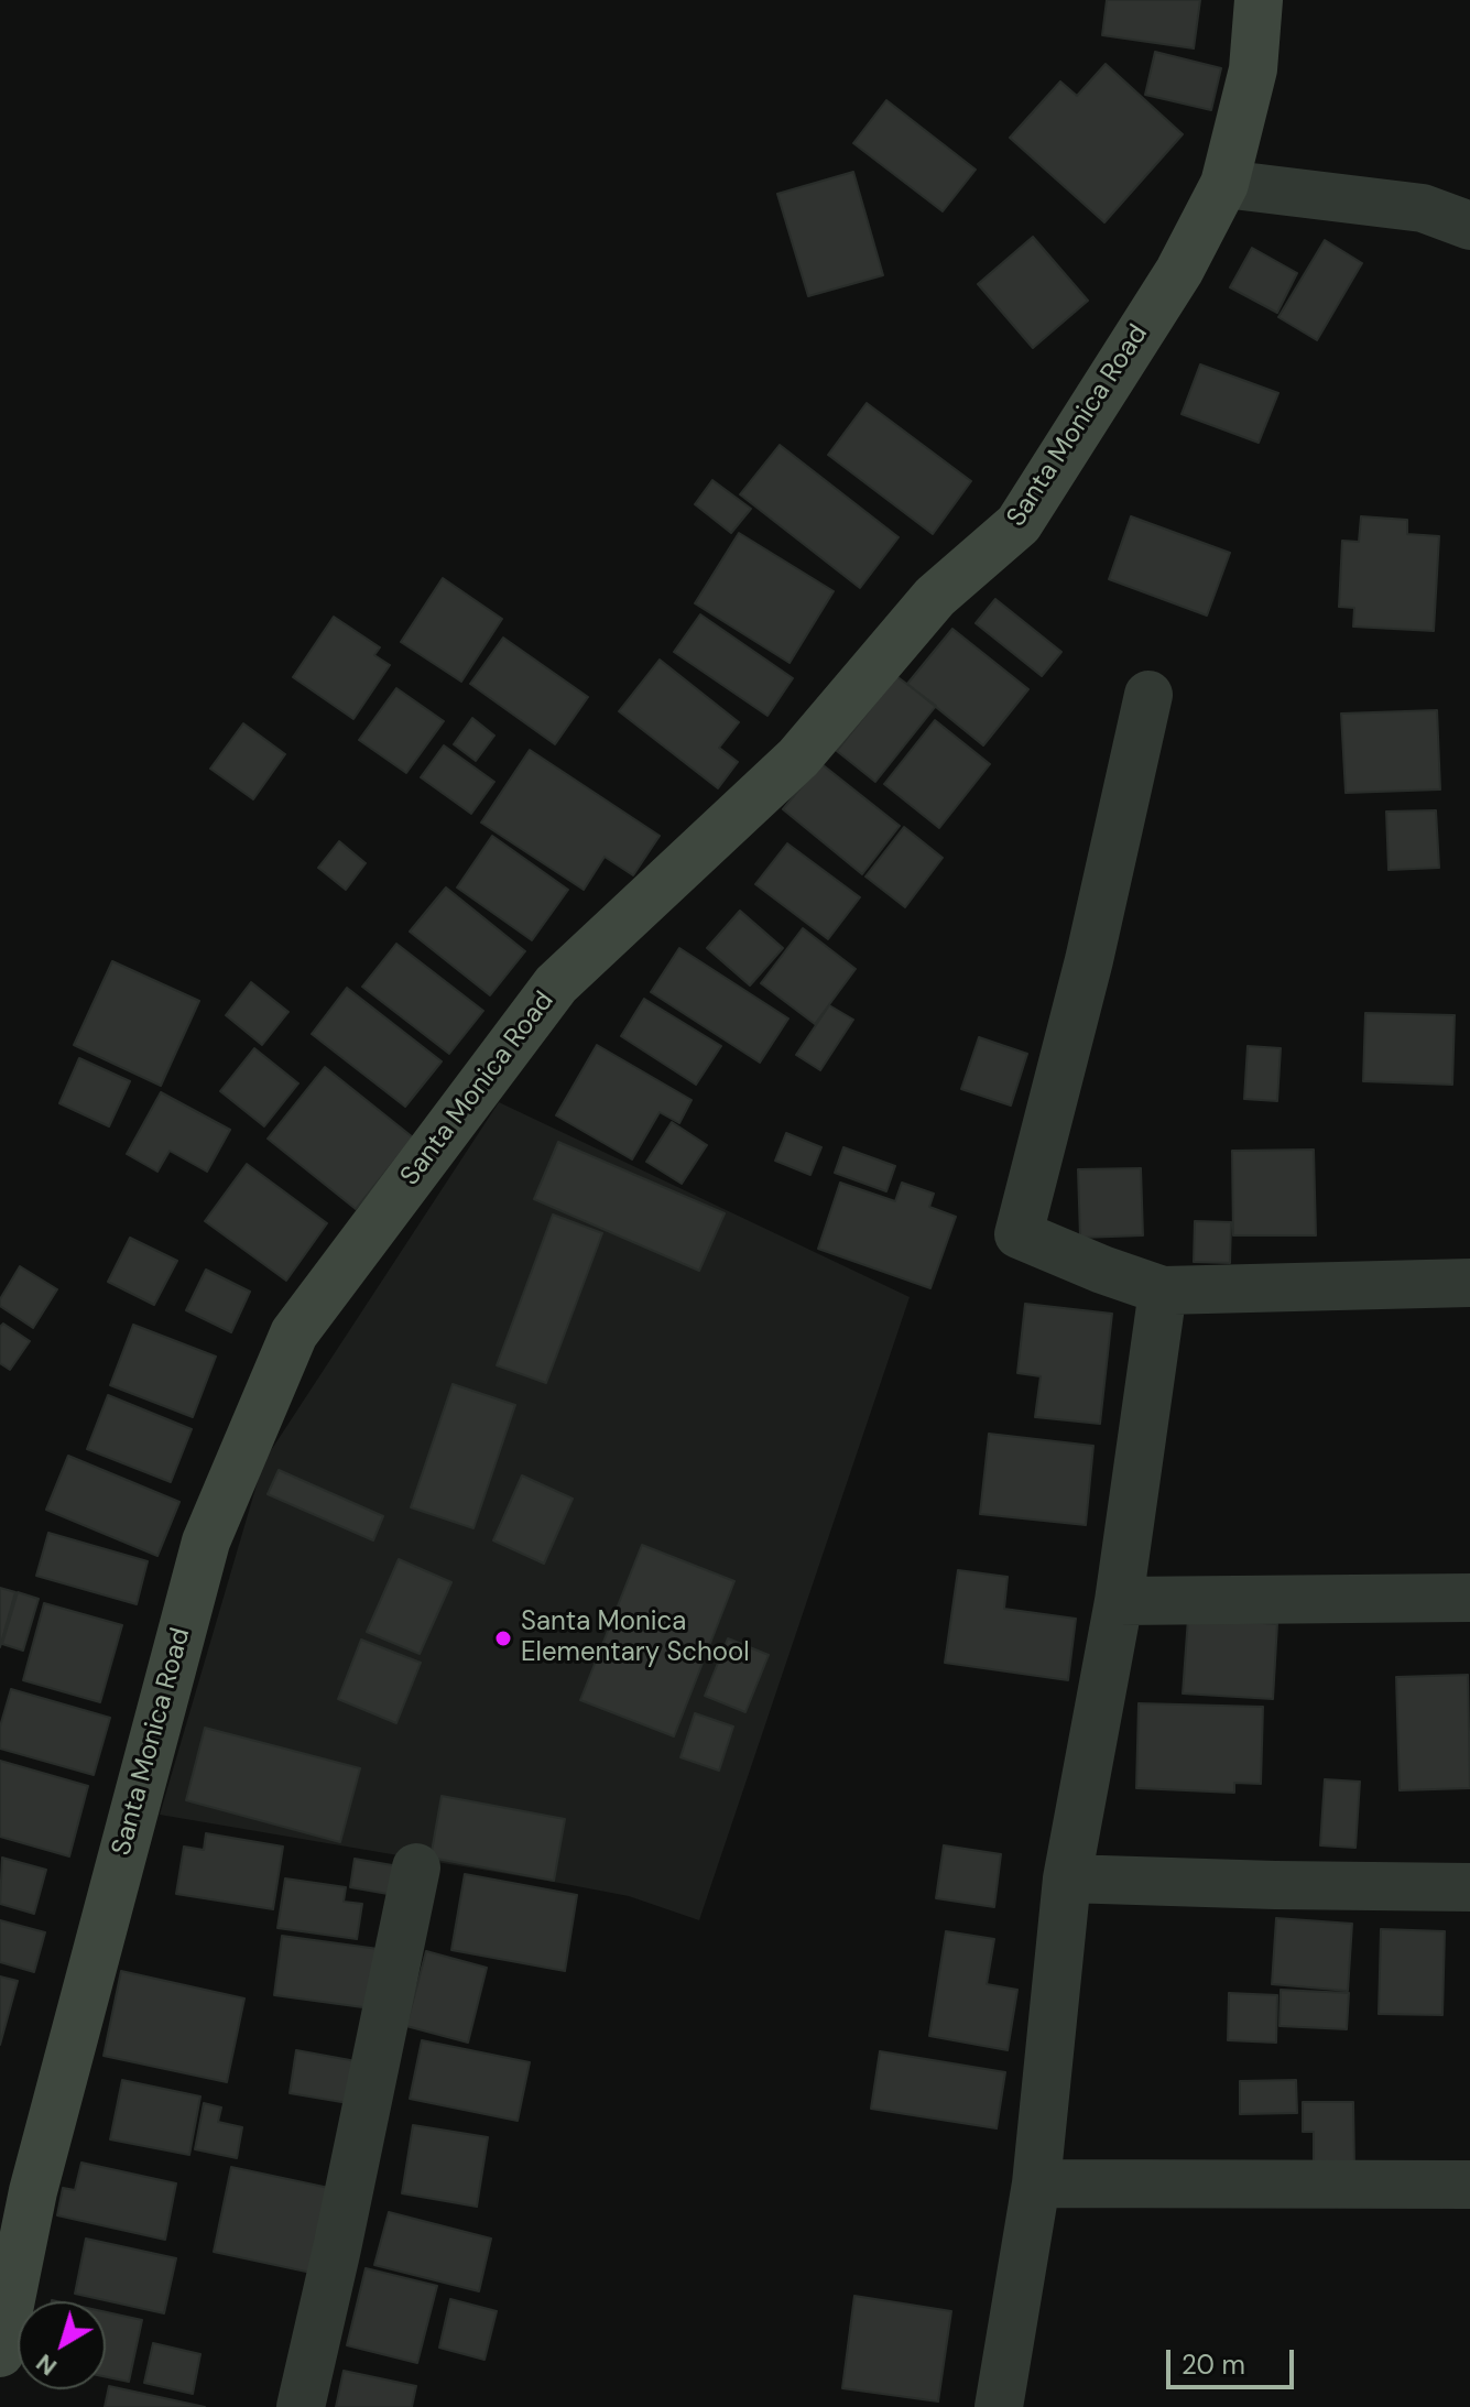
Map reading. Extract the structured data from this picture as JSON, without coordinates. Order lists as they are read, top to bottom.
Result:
{
  "streets": {
    "street": ["Santa Monica Road"]
  },
  "places": ["Santa Monica Elementary School"],
  "scale_bar": "20 m",
  "north": "bottom left"
}
